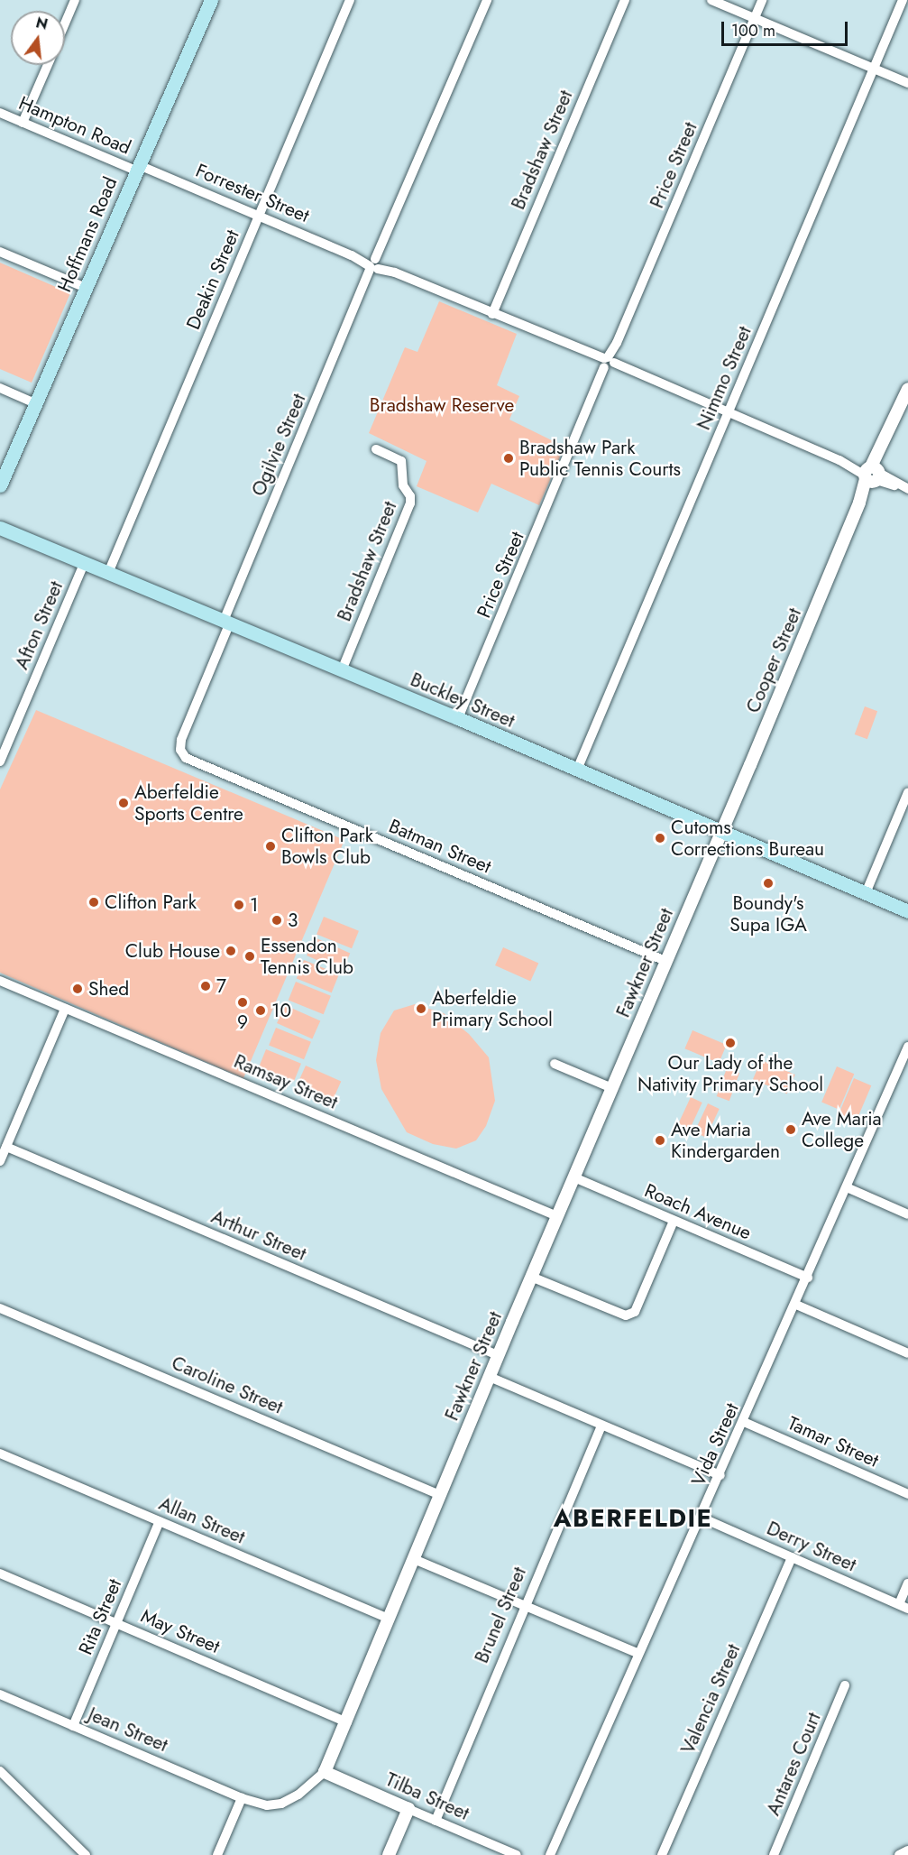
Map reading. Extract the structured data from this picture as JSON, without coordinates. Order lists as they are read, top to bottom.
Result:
{
  "streets": {
    "main road": ["Hoffmans Road", "Buckley Street"],
    "street": [
      "Hampton Road",
      "Bradshaw Street",
      "Price Street",
      "Forrester Street",
      "Deakin Street",
      "Nimmo Street",
      "Ogilvie Street",
      "Afton Street",
      "Cooper Street",
      "Batman Street",
      "Fawkner Street",
      "Ramsay Street",
      "Roach Avenue",
      "Arthur Street",
      "Caroline Street",
      "Tamar Street",
      "Vida Street",
      "Allan Street",
      "Derry Street",
      "Brunel Street",
      "Rita Street",
      "May Street",
      "Valencia Street",
      "Jean Street",
      "Antares Court",
      "Tilba Street"
    ]
  },
  "crossings": [
    ["Hampton Road", "Forrester Street"],
    ["Hampton Road", "Hoffmans Road"],
    ["Bradshaw Street", "Forrester Street"],
    ["Bradshaw Street", "Buckley Street"],
    ["Price Street", "Forrester Street"],
    ["Price Street", "Buckley Street"],
    ["Forrester Street", "Hoffmans Road"],
    ["Forrester Street", "Deakin Street"],
    ["Forrester Street", "Nimmo Street"],
    ["Forrester Street", "Ogilvie Street"],
    ["Forrester Street", "Cooper Street"],
    ["Deakin Street", "Buckley Street"],
    ["Nimmo Street", "Buckley Street"],
    ["Ogilvie Street", "Buckley Street"],
    ["Ogilvie Street", "Batman Street"],
    ["Afton Street", "Buckley Street"],
    ["Cooper Street", "Buckley Street"],
    ["Cooper Street", "Fawkner Street"],
    ["Buckley Street", "Batman Street"],
    ["Buckley Street", "Fawkner Street"],
    ["Batman Street", "Fawkner Street"],
    ["Fawkner Street", "Ramsay Street"],
    ["Fawkner Street", "Roach Avenue"],
    ["Fawkner Street", "Arthur Street"],
    ["Fawkner Street", "Caroline Street"],
    ["Fawkner Street", "Allan Street"],
    ["Fawkner Street", "May Street"],
    ["Fawkner Street", "Jean Street"],
    ["Fawkner Street", "Tilba Street"],
    ["Roach Avenue", "Vida Street"],
    ["Tamar Street", "Vida Street"],
    ["Vida Street", "Derry Street"],
    ["Allan Street", "Rita Street"],
    ["Derry Street", "Valencia Street"],
    ["Brunel Street", "Tilba Street"],
    ["Rita Street", "May Street"],
    ["Rita Street", "Jean Street"]
  ],
  "districts": ["ABERFELDIE"],
  "parks": ["Bradshaw Reserve"],
  "places": [
    "Bradshaw Park Public Tennis Courts",
    "Aberfeldie Sports Centre",
    "Cutoms Corrections Bureau",
    "Clifton Park Bowls Club",
    "Boundy's Supa IGA",
    "Clifton Park",
    "1",
    "3",
    "Club House",
    "Essendon Tennis Club",
    "7",
    "Shed",
    "9",
    "Aberfeldie Primary School",
    "10",
    "Our Lady of the Nativity Primary School",
    "Ave Maria College",
    "Ave Maria Kindergarden"
  ],
  "scale_bar": "100 m",
  "north": "top"
}
